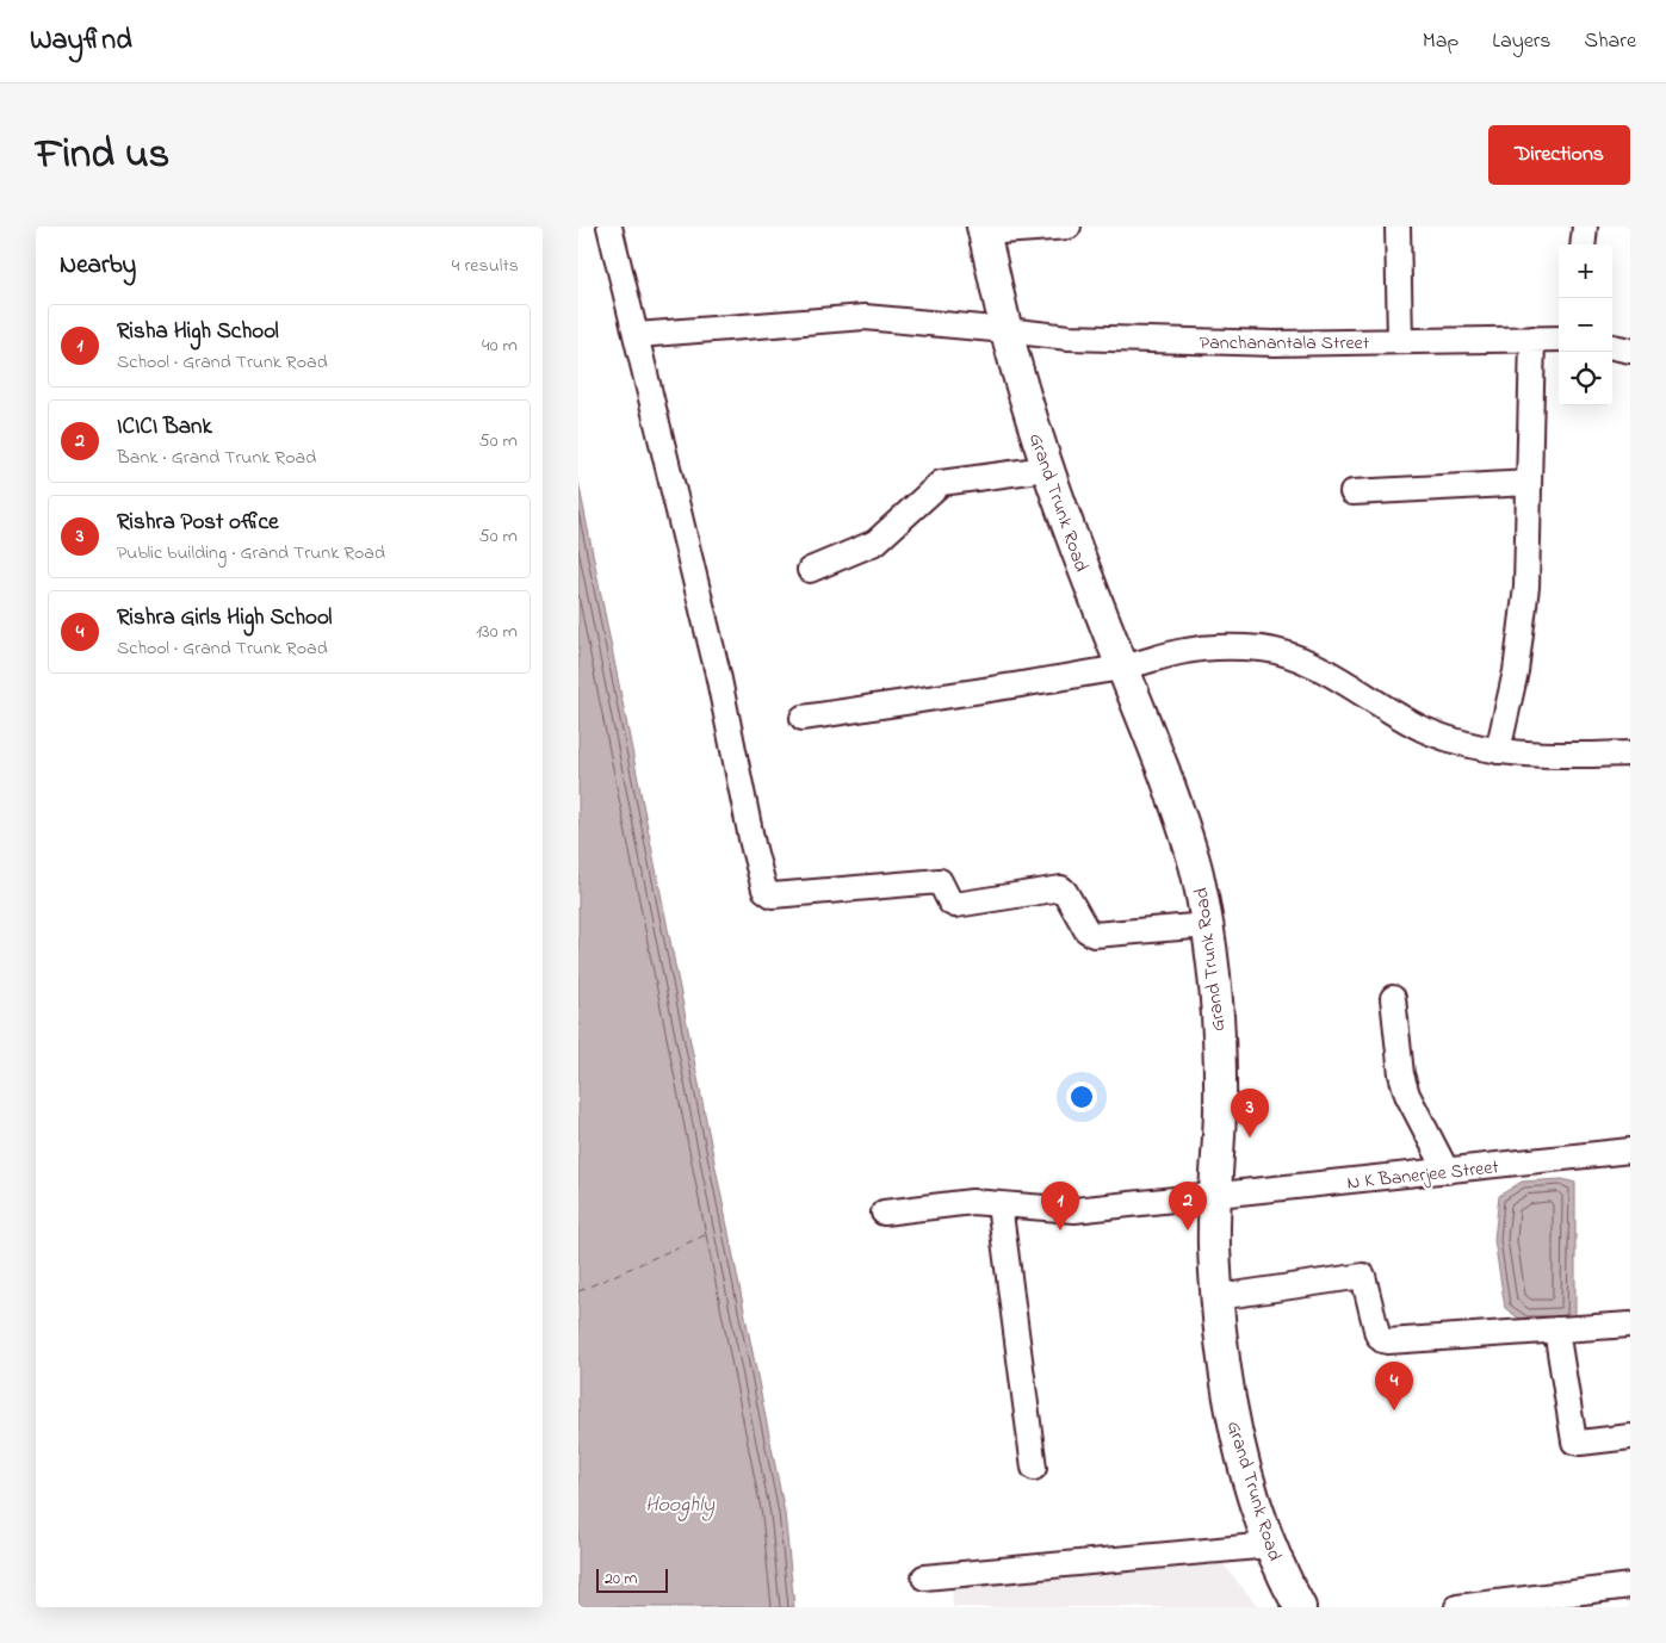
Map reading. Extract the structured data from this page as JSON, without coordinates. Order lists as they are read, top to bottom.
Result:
{
  "streets": {
    "main road": ["Grand Trunk Road"],
    "street": ["Panchanantala Street", "N K Banerjee Street"]
  },
  "crossings": [
    ["Panchanantala Street", "Grand Trunk Road"],
    ["Grand Trunk Road", "N K Banerjee Street"]
  ],
  "water": ["Hooghly"],
  "scale_bar": "20 m",
  "page": {
    "header": "Wayfind",
    "nav": ["Map", "Layers", "Share"],
    "title": "Find us",
    "buttons": "Directions",
    "heading": ["Nearby", "4 results"],
    "map_buttons": ["+", "−"],
    "list": [
      {
        "mark": "1",
        "name": "Risha High School",
        "note": "School · Grand Trunk Road",
        "value": "40 m"
      },
      {
        "mark": "2",
        "name": "ICICI Bank",
        "note": "Bank · Grand Trunk Road",
        "value": "50 m"
      },
      {
        "mark": "3",
        "name": "Rishra Post office",
        "note": "Public building · Grand Trunk Road",
        "value": "50 m"
      },
      {
        "mark": "4",
        "name": "Rishra Girls High School",
        "note": "School · Grand Trunk Road",
        "value": "130 m"
      }
    ],
    "pins": [
      "3",
      "1",
      "2",
      "4"
    ],
    "scale": "20 m"
  }
}
